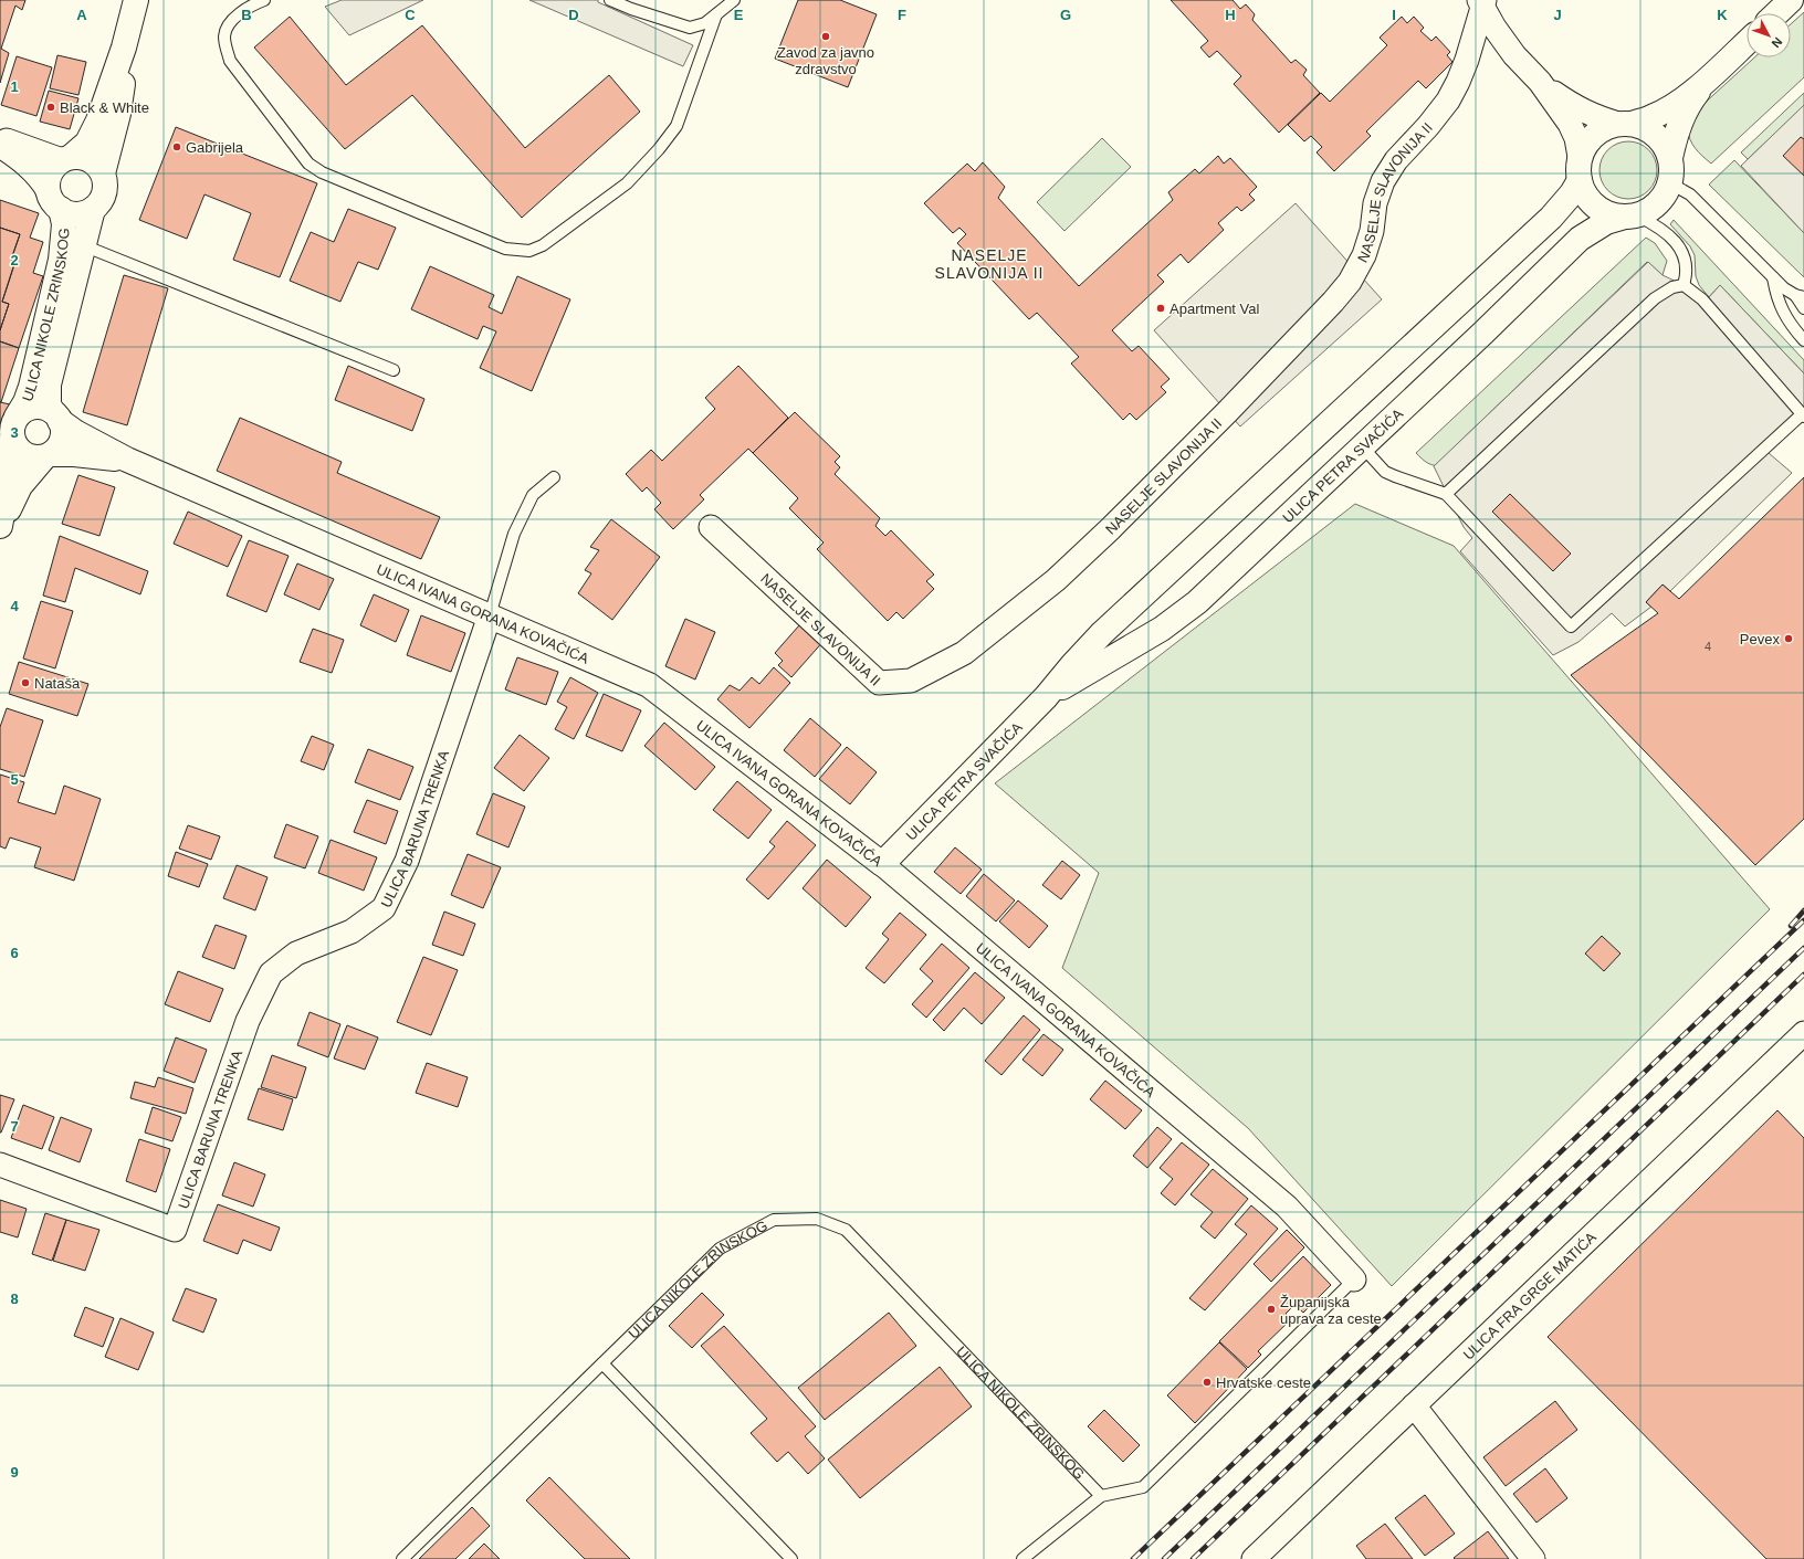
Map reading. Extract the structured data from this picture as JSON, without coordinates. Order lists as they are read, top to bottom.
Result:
{
  "streets": {
    "main road": ["ULICA NIKOLE ZRINSKOG", "ULICA PETRA SVAČIĆA", "ULICA IVANA GORANA KOVAČIĆA"],
    "street": ["NASELJE SLAVONIJA II", "ULICA BARUNA TRENKA", "ULICA FRA GRGE MATIĆA"]
  },
  "crossings": [
    ["ULICA NIKOLE ZRINSKOG", "ULICA IVANA GORANA KOVAČIĆA"],
    ["ULICA PETRA SVAČIĆA", "ULICA IVANA GORANA KOVAČIĆA"],
    ["ULICA IVANA GORANA KOVAČIĆA", "ULICA BARUNA TRENKA"]
  ],
  "districts": ["NASELJE SLAVONIJA II"],
  "places": [
    "Zavod za javno zdravstvo",
    "Black & White",
    "Gabrijela",
    "Apartment Val",
    "Pevex",
    "Nataša",
    "Županijska uprava za ceste",
    "Hrvatske ceste"
  ],
  "house_numbers": ["4"],
  "north": "bottom right",
  "grid": {
    "columns": [
      "A",
      "B",
      "C",
      "D",
      "E",
      "F",
      "G",
      "H",
      "I",
      "J",
      "K"
    ],
    "rows": [
      "1",
      "2",
      "3",
      "4",
      "5",
      "6",
      "7",
      "8",
      "9"
    ]
  }
}
